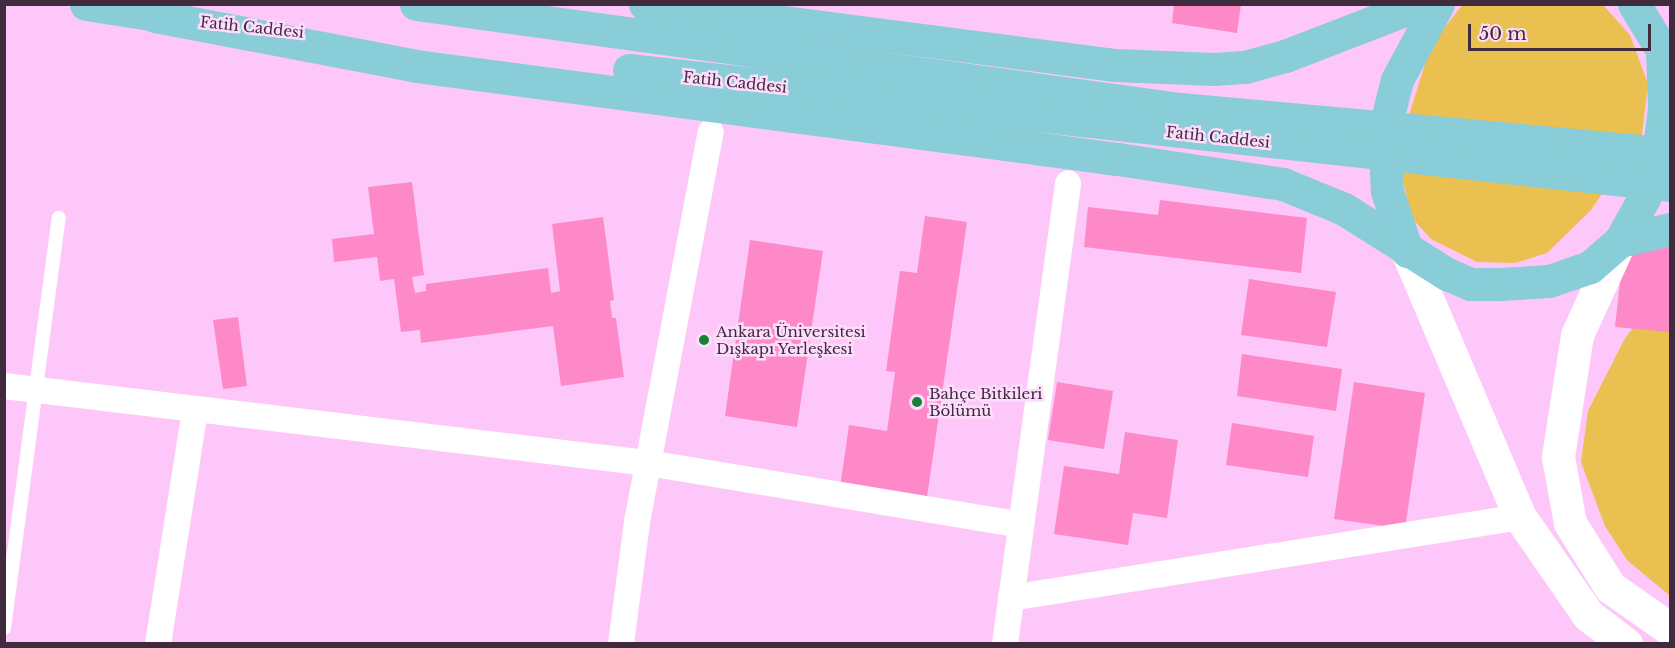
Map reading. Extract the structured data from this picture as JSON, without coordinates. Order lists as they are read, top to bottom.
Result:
{
  "streets": {
    "main road": ["Fatih Caddesi"]
  },
  "places": ["Ankara Üniversitesi Dışkapı Yerleşkesi", "Bahçe Bitkileri Bölümü"],
  "scale_bar": "50 m"
}
